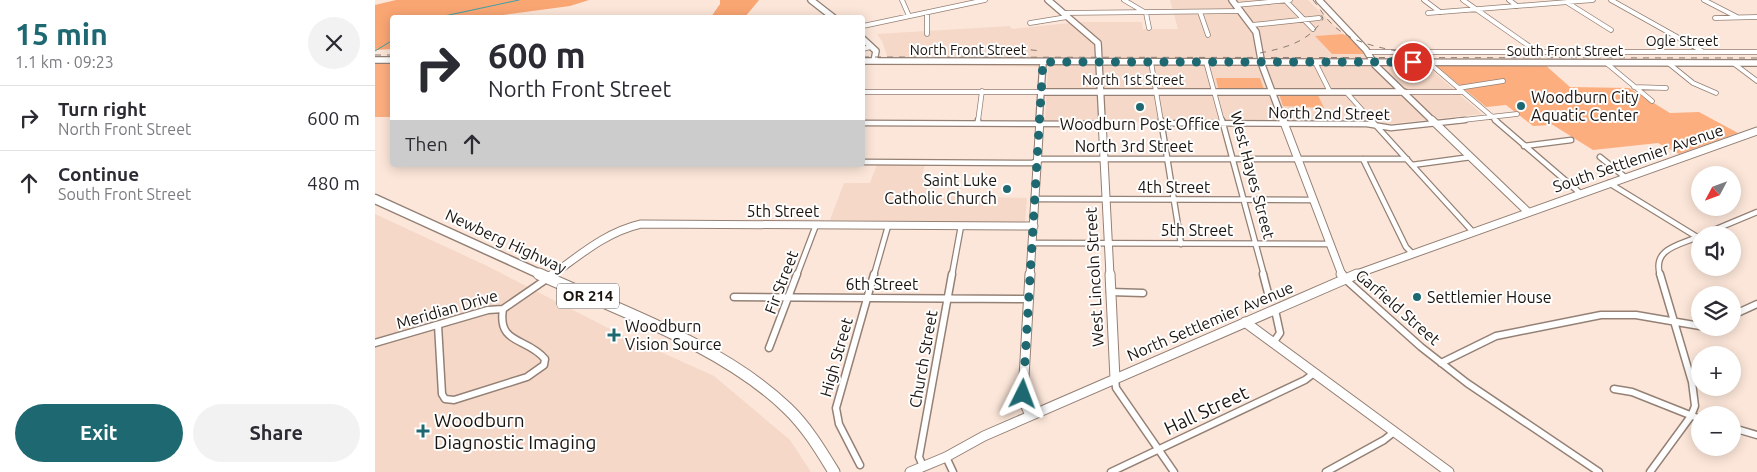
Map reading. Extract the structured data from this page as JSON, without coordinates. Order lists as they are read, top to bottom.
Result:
{
  "streets": {
    "main road": ["Newberg Highway", "OR 214"],
    "street": [
      "Ogle Street",
      "North Front Street",
      "South Front Street",
      "North 1st Street",
      "North 2nd Street",
      "North 3rd Street",
      "South Settlemier Avenue",
      "West Hayes Street",
      "4th Street",
      "5th Street",
      "West Lincoln Street",
      "Fir Street",
      "6th Street",
      "Garfield Street",
      "Meridian Drive",
      "North Settlemier Avenue",
      "High Street",
      "Church Street",
      "Hall Street"
    ]
  },
  "crossings": [
    ["North Front Street", "South Front Street"],
    ["North Front Street", "West Hayes Street"],
    ["North Front Street", "West Lincoln Street"],
    ["North Front Street", "Garfield Street"],
    ["North 1st Street", "West Hayes Street"],
    ["North 1st Street", "West Lincoln Street"],
    ["North 1st Street", "Garfield Street"],
    ["North 2nd Street", "West Hayes Street"],
    ["North 2nd Street", "Garfield Street"],
    ["North 3rd Street", "West Hayes Street"],
    ["North 3rd Street", "West Lincoln Street"],
    ["North 3rd Street", "Garfield Street"],
    ["South Settlemier Avenue", "North Settlemier Avenue"],
    ["West Hayes Street", "4th Street"],
    ["West Hayes Street", "5th Street"],
    ["4th Street", "West Lincoln Street"],
    ["4th Street", "Garfield Street"],
    ["5th Street", "Newberg Highway"],
    ["5th Street", "West Lincoln Street"],
    ["5th Street", "Fir Street"],
    ["5th Street", "Garfield Street"],
    ["5th Street", "Meridian Drive"],
    ["5th Street", "High Street"],
    ["5th Street", "Church Street"],
    ["Newberg Highway", "Meridian Drive"],
    ["West Lincoln Street", "North Settlemier Avenue"],
    ["West Lincoln Street", "Hall Street"],
    ["Fir Street", "6th Street"],
    ["6th Street", "High Street"],
    ["6th Street", "Church Street"],
    ["Garfield Street", "North Settlemier Avenue"],
    ["North Settlemier Avenue", "Church Street"]
  ],
  "places": {
    "other": [
      "Woodburn City Aquatic Center",
      "Woodburn Post Office",
      "Saint Luke Catholic Church",
      "Settlemier House"
    ],
    "health": ["Woodburn Vision Source", "Woodburn Diagnostic Imaging"]
  },
  "north": "bottom left",
  "page": {
    "heading": ["15 min", "1.1 km · 09:23"],
    "turn": ["600 m", "North Front Street"],
    "list": [
      {
        "name": "Turn right",
        "note": "North Front Street",
        "value": "600 m"
      },
      {
        "name": "Continue",
        "note": "South Front Street",
        "value": "480 m"
      }
    ],
    "then": "Then",
    "map_buttons": ["+", "−"],
    "buttons": ["Exit", "Share"]
  }
}
